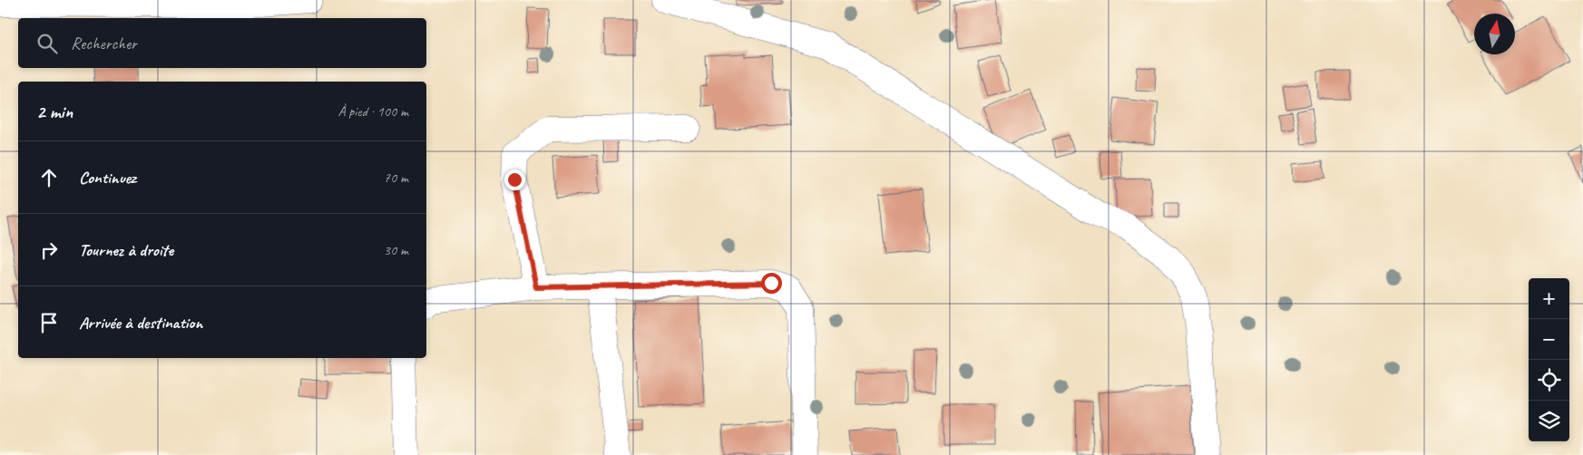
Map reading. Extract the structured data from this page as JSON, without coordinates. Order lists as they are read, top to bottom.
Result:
{
  "north": "top",
  "page": {
    "search": "Rechercher",
    "heading": ["2 min", "À pied · 100 m"],
    "list": [
      ["Continuez", "70 m"],
      ["Tournez à droite", "30 m"],
      "Arrivée à destination"
    ],
    "map_buttons": ["+", "−"]
  }
}
